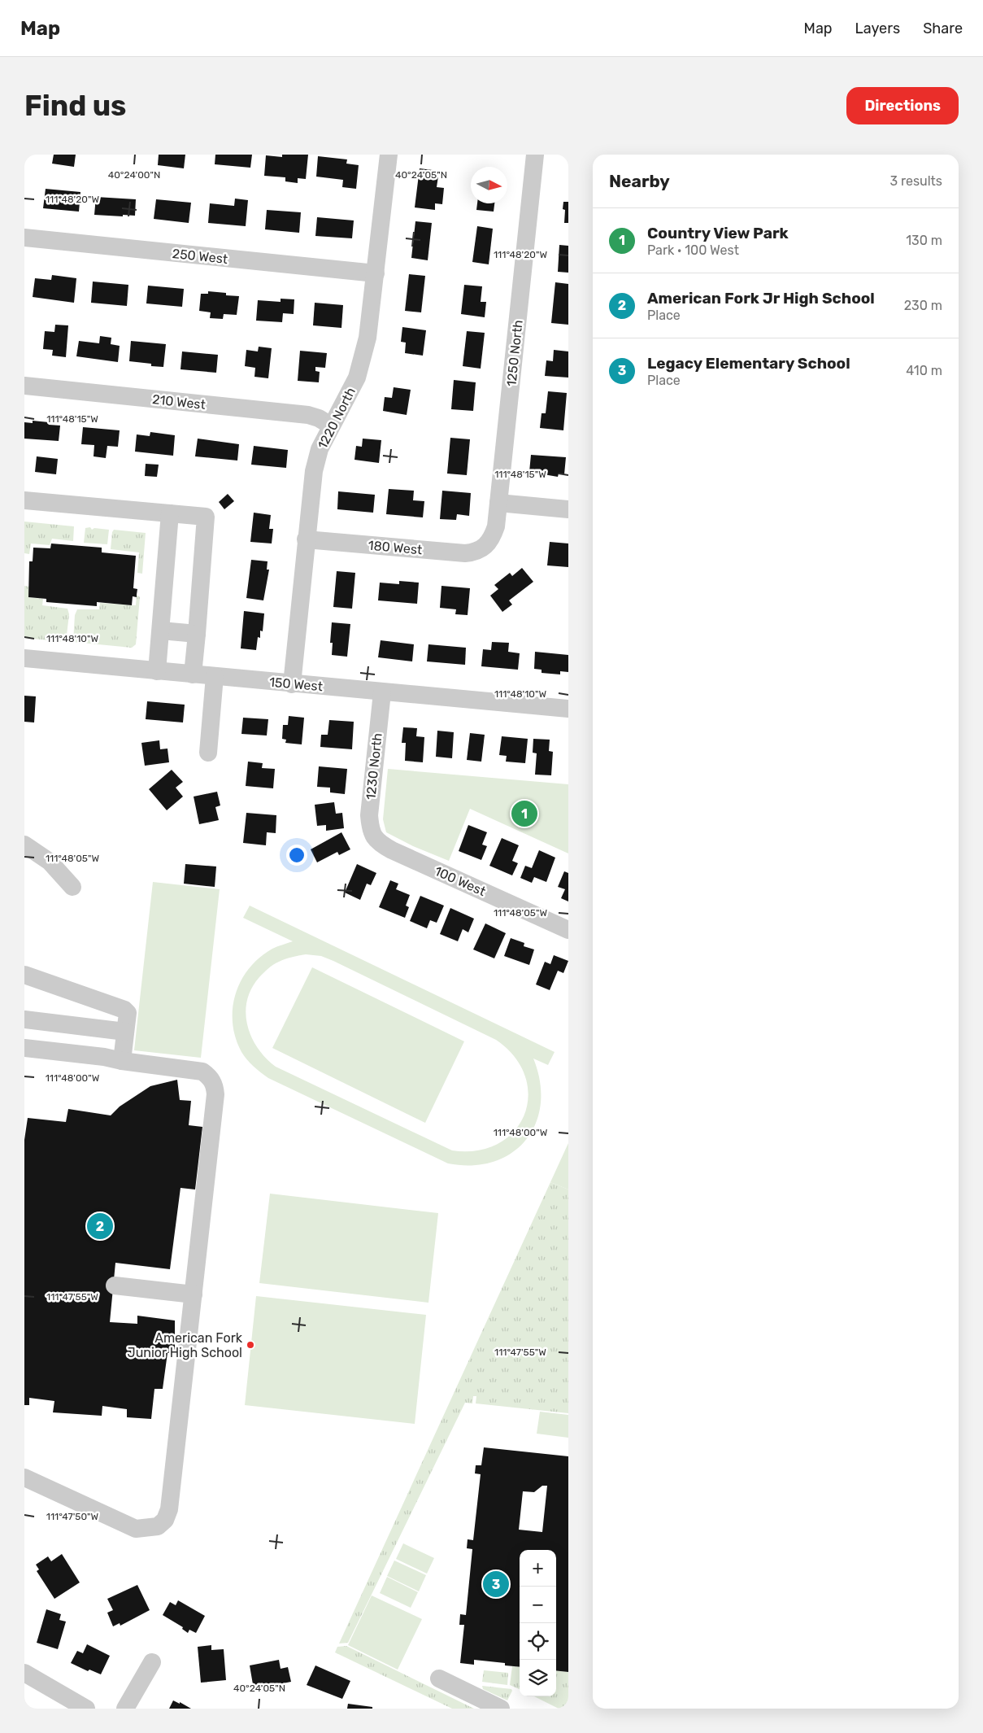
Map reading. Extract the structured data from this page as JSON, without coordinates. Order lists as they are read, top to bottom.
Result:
{
  "streets": {
    "street": [
      "250 West",
      "1250 North",
      "210 West",
      "1220 North",
      "180 West",
      "150 West",
      "1230 North",
      "100 West"
    ]
  },
  "crossings": [
    ["250 West", "1220 North"],
    ["1250 North", "180 West"],
    ["210 West", "1220 North"],
    ["1220 North", "180 West"],
    ["1220 North", "150 West"],
    ["150 West", "1230 North"],
    ["1230 North", "100 West"]
  ],
  "places": ["American Fork Junior High School"],
  "north": "right",
  "page": {
    "header": "Map",
    "nav": ["Map", "Layers", "Share"],
    "buttons": "Directions",
    "title": "Find us",
    "heading": ["Nearby", "3 results"],
    "list": [
      {
        "mark": "1",
        "name": "Country View Park",
        "note": "Park · 100 West",
        "value": "130 m"
      },
      {
        "mark": "2",
        "name": "American Fork Jr High School",
        "note": "Place",
        "value": "230 m"
      },
      {
        "mark": "3",
        "name": "Legacy Elementary School",
        "note": "Place",
        "value": "410 m"
      }
    ],
    "pins": ["1", "2", "3"],
    "map_buttons": ["+", "−"]
  },
  "coordinates": [
    "40°24'00\"N",
    "40°24'05\"N",
    "111°48'20\"W",
    "111°48'15\"W",
    "111°48'10\"W",
    "111°48'05\"W",
    "111°48'00\"W",
    "111°47'55\"W",
    "111°47'50\"W"
  ]
}
